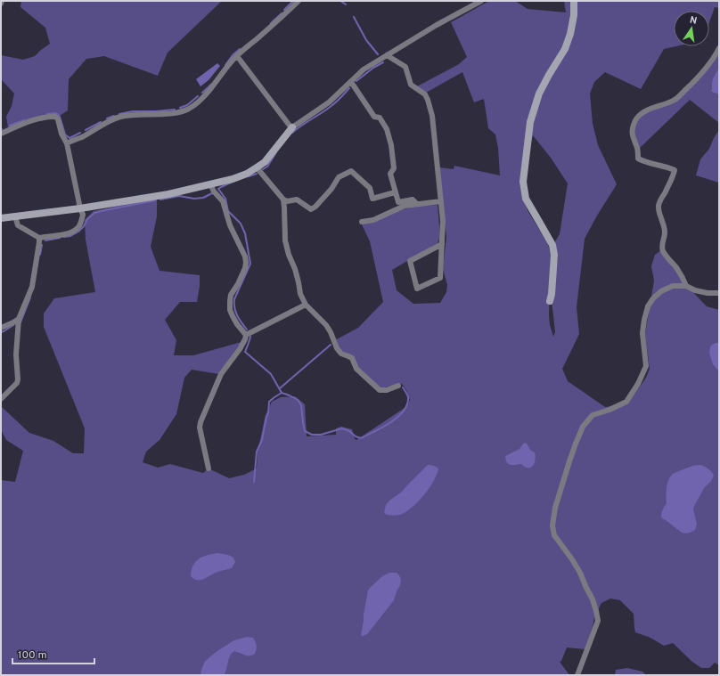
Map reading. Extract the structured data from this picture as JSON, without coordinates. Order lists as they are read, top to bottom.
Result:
{
  "scale_bar": "100 m",
  "north": "top"
}
